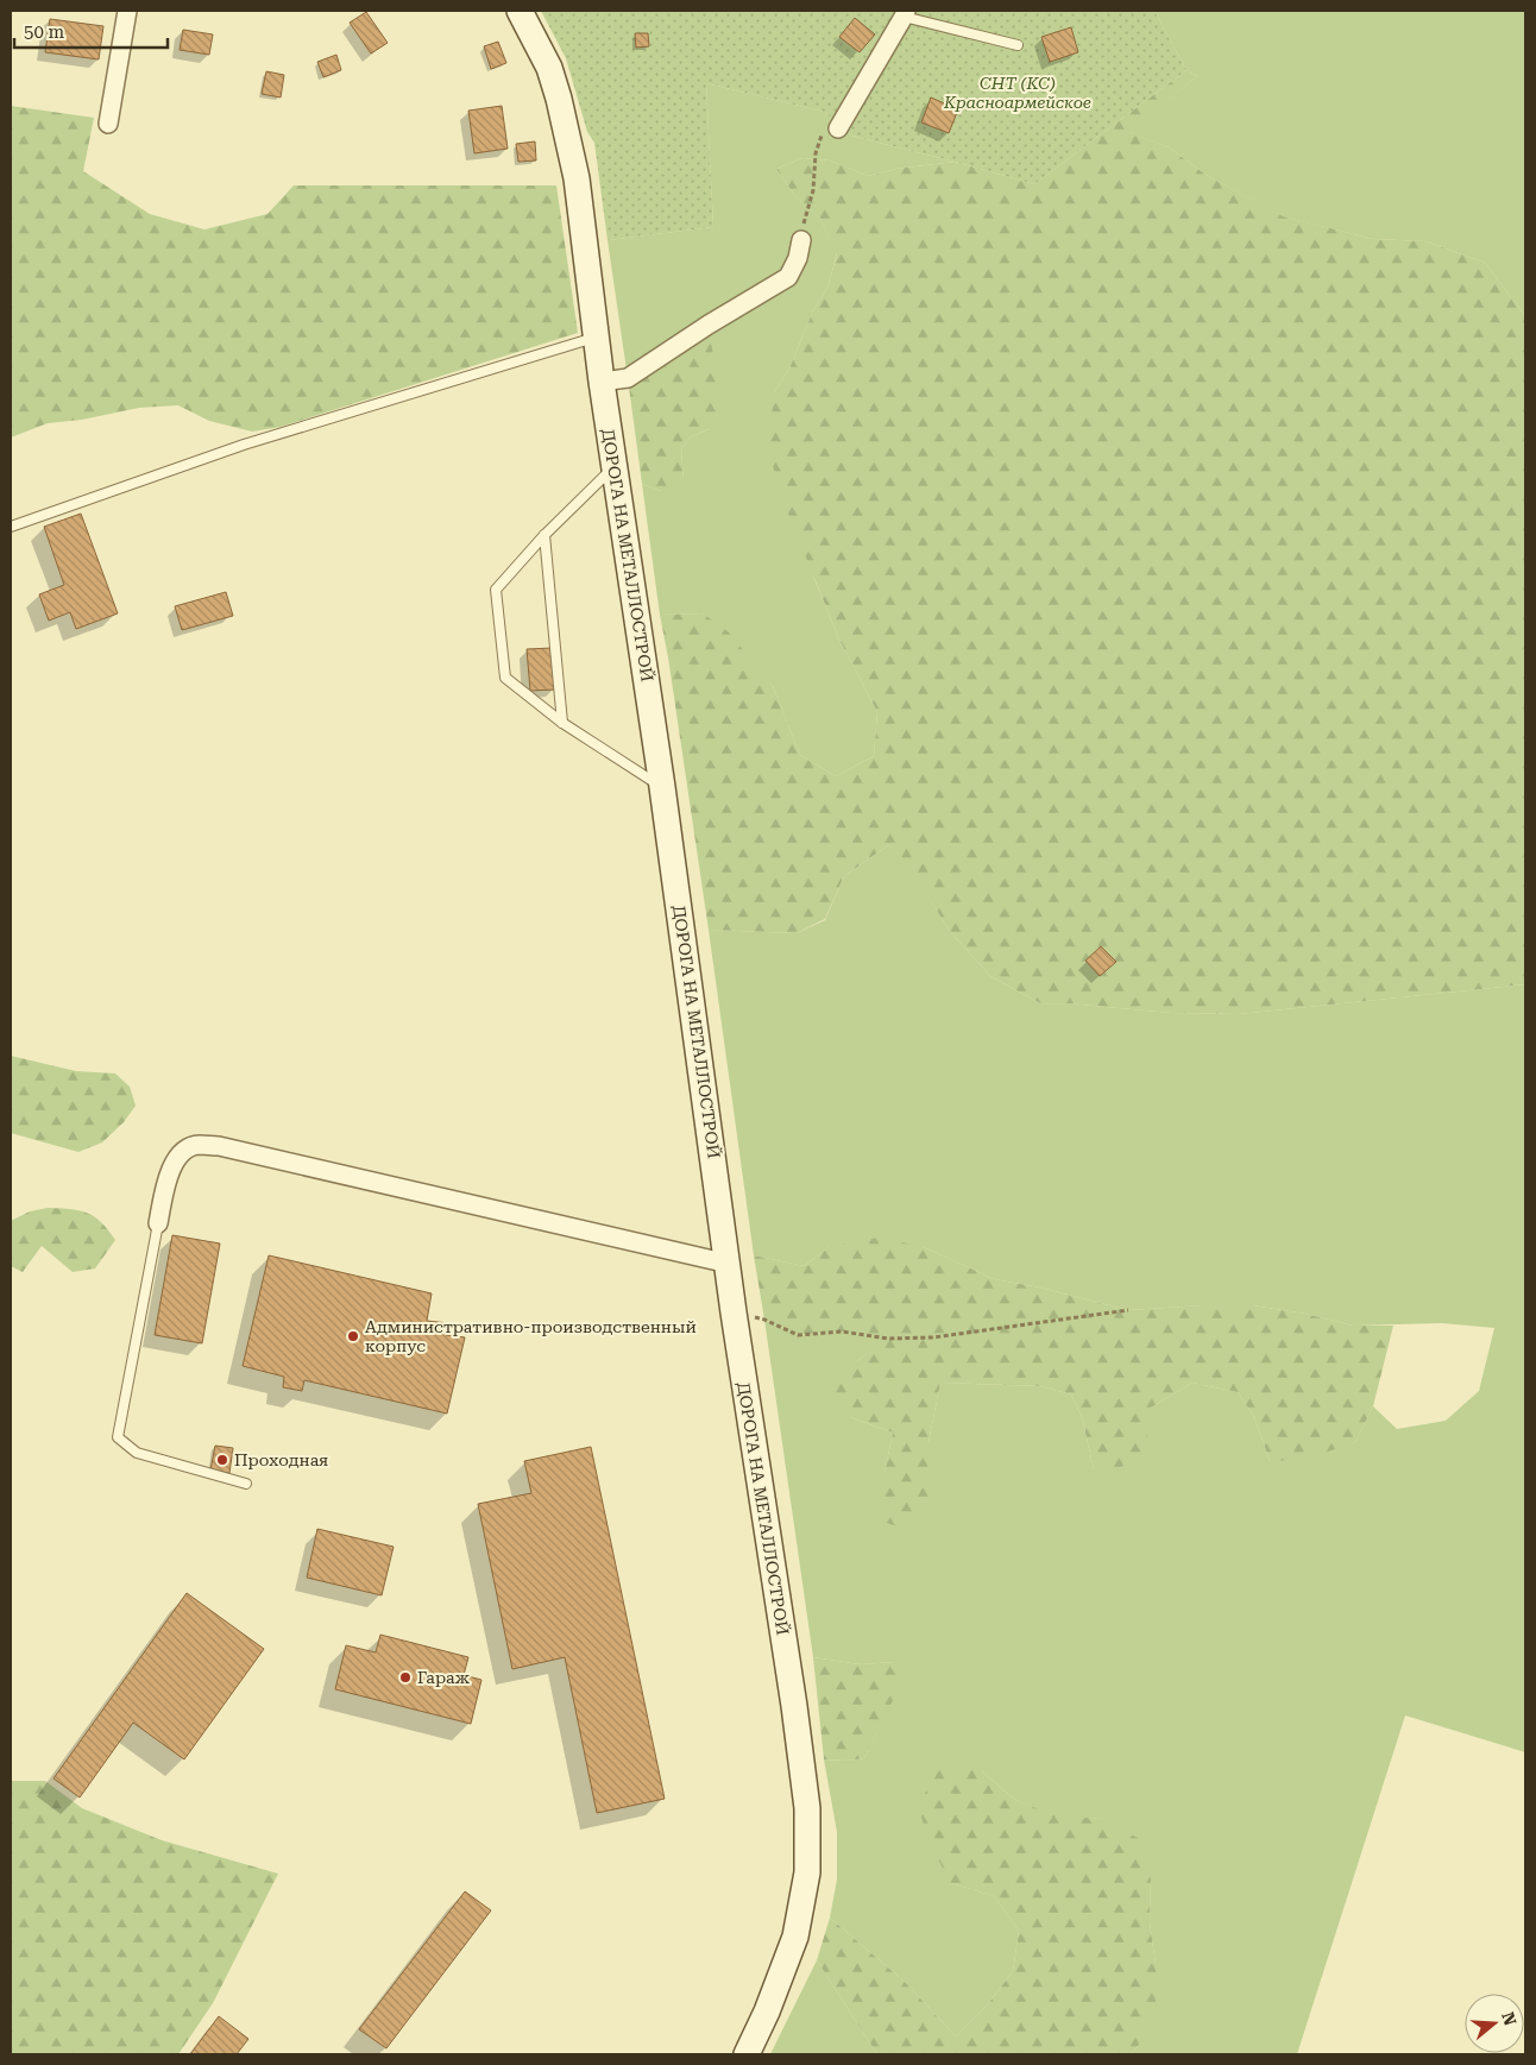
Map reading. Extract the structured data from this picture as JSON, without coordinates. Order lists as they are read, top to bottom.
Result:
{
  "streets": {
    "street": ["ДОРОГА НА МЕТАЛЛОСТРОЙ"]
  },
  "parks": ["СНТ (КС) Красноармейское"],
  "places": ["Административно-производственный корпус", "Проходная", "Гараж"],
  "scale_bar": "50 m",
  "north": "right"
}
